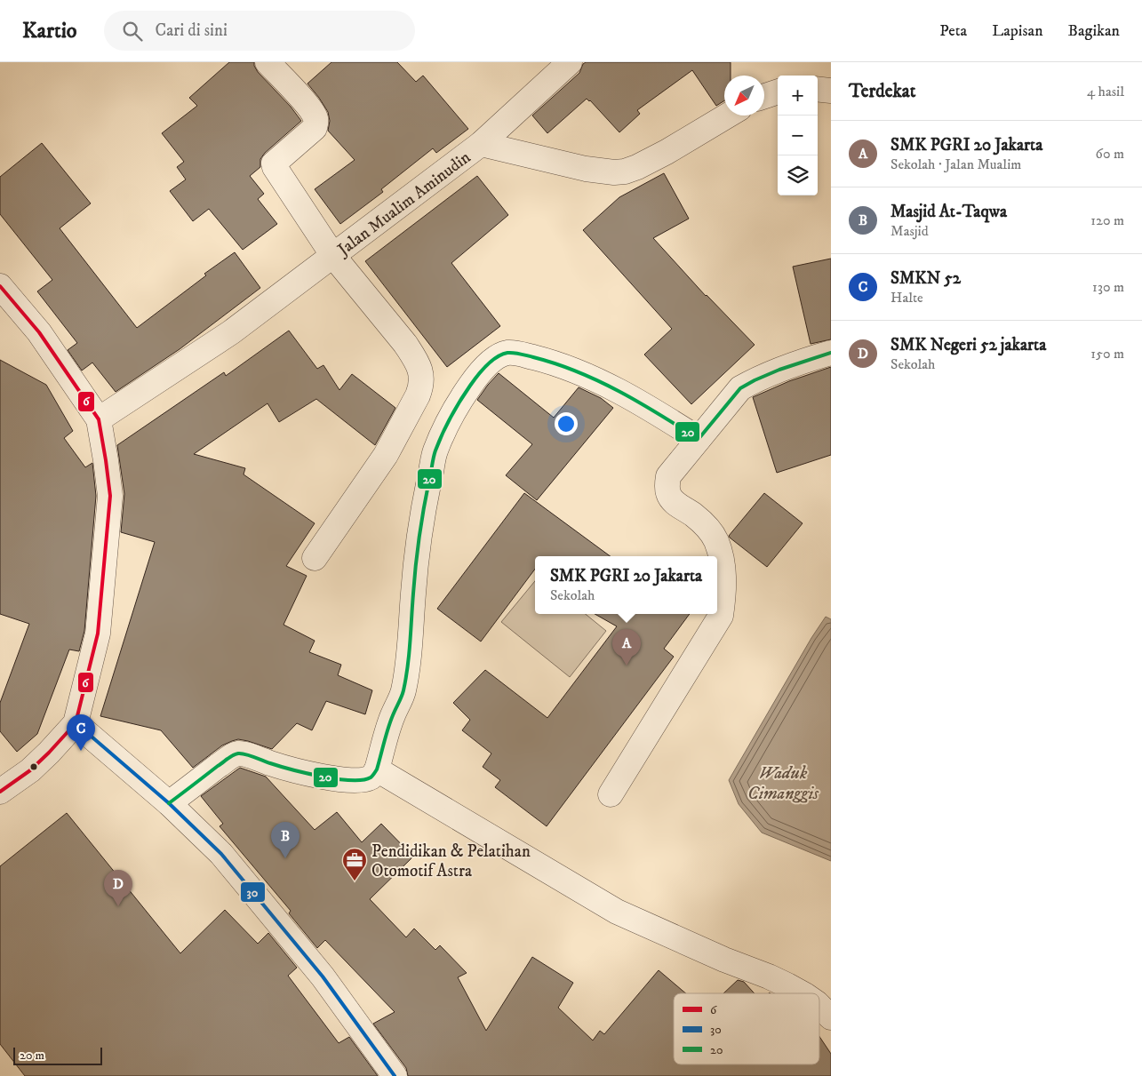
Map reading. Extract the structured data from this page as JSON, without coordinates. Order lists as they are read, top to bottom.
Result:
{
  "streets": {
    "street": ["Jalan Mualim Aminudin"]
  },
  "water": ["Waduk Cimanggis"],
  "places": {
    "office": ["Pendidikan & Pelatihan Otomotif Astra"]
  },
  "lines": ["transit line 6", "transit line 20", "transit line 30"],
  "legend": ["6", "30", "20"],
  "scale_bar": "20 m",
  "north": "bottom left",
  "page": {
    "header": "Kartio",
    "search": "Cari di sini",
    "nav": ["Peta", "Lapisan", "Bagikan"],
    "heading": ["Terdekat", "4 hasil"],
    "map_buttons": ["+", "−"],
    "list": [
      {
        "mark": "A",
        "name": "SMK PGRI 20 Jakarta",
        "note": "Sekolah · Jalan Mualim",
        "value": "60 m"
      },
      {
        "mark": "B",
        "name": "Masjid At-Taqwa",
        "note": "Masjid",
        "value": "120 m"
      },
      {
        "mark": "C",
        "name": "SMKN 52",
        "note": "Halte",
        "value": "130 m"
      },
      {
        "mark": "D",
        "name": "SMK Negeri 52 jakarta",
        "note": "Sekolah",
        "value": "150 m"
      }
    ],
    "popup": ["SMK PGRI 20 Jakarta", "Sekolah"],
    "pins": [
      "A",
      "C",
      "B",
      "D"
    ],
    "scale": "20 m"
  }
}
